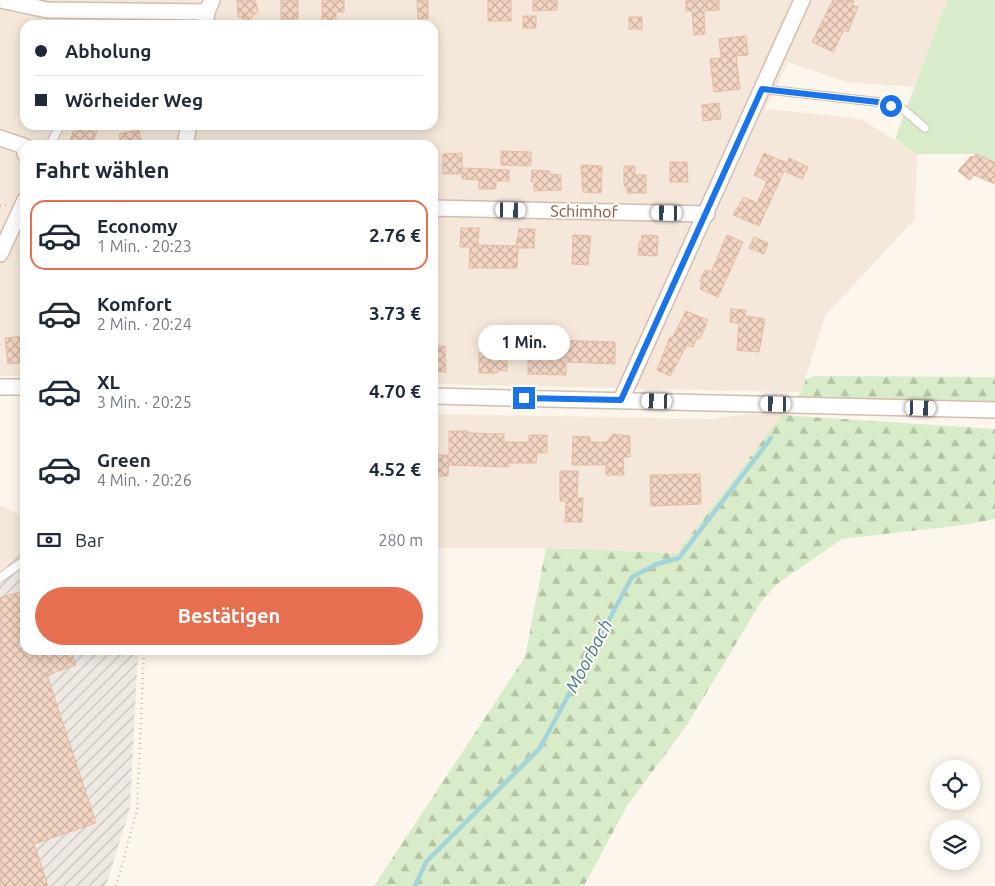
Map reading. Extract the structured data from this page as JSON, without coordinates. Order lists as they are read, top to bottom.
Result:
{
  "streets": {
    "street": ["Schimhof"]
  },
  "water": ["Moorbach"],
  "page": {
    "banner": ["Abholung", "Wörheider Weg"],
    "heading": "Fahrt wählen",
    "list": [
      {
        "name": "Economy",
        "note": "1 Min. · 20:23",
        "value": "2.76 €"
      },
      {
        "name": "Komfort",
        "note": "2 Min. · 20:24",
        "value": "3.73 €"
      },
      {
        "name": "XL",
        "note": "3 Min. · 20:25",
        "value": "4.70 €"
      },
      {
        "name": "Green",
        "note": "4 Min. · 20:26",
        "value": "4.52 €"
      }
    ],
    "bubble": "1 Min.",
    "pay": ["Bar", "280 m"],
    "buttons": "Bestätigen"
  }
}
